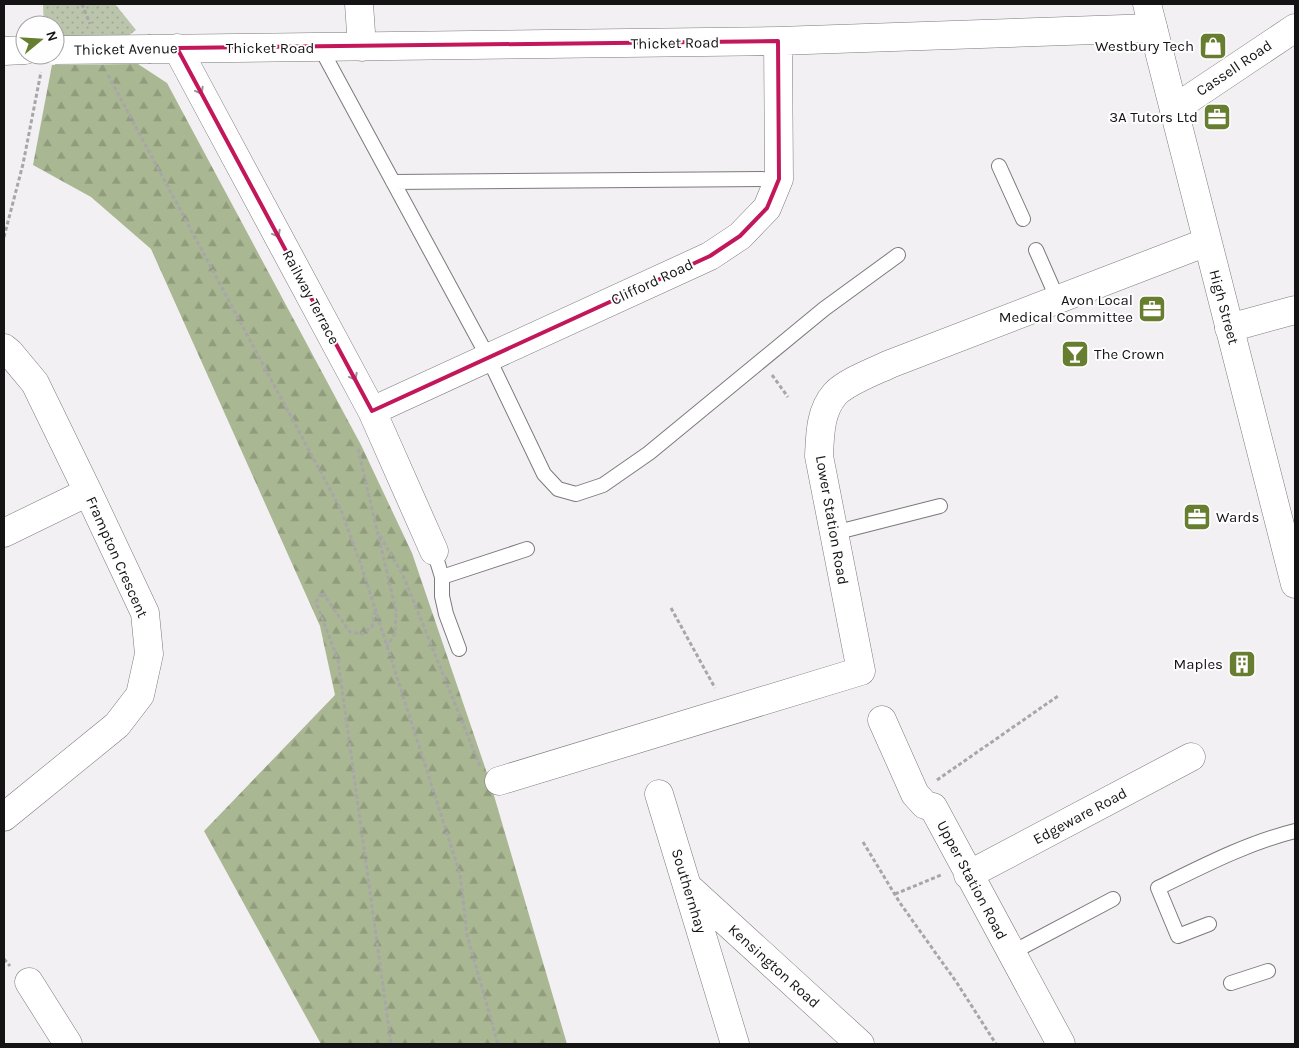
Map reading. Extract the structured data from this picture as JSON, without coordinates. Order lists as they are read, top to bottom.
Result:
{
  "streets": {
    "street": [
      "Thicket Road",
      "Thicket Avenue",
      "Cassell Road",
      "Clifford Road",
      "Railway Terrace",
      "High Street",
      "Lower Station Road",
      "Frampton Crescent",
      "Edgeware Road",
      "Upper Station Road",
      "Southernhay",
      "Kensington Road"
    ]
  },
  "crossings": [
    ["Thicket Road", "Thicket Avenue"],
    ["Thicket Road", "Clifford Road"],
    ["Thicket Road", "Railway Terrace"],
    ["Thicket Road", "High Street"],
    ["Thicket Avenue", "Railway Terrace"],
    ["Cassell Road", "High Street"],
    ["Clifford Road", "Railway Terrace"],
    ["High Street", "Lower Station Road"],
    ["Edgeware Road", "Upper Station Road"],
    ["Southernhay", "Kensington Road"]
  ],
  "one_way": ["Railway Terrace"],
  "places": {
    "shop": ["Westbury Tech"],
    "office": ["3A Tutors Ltd", "Avon Local Medical Committee", "Wards"],
    "bar": ["The Crown"],
    "building": ["Maples"]
  },
  "north": "right"
}
